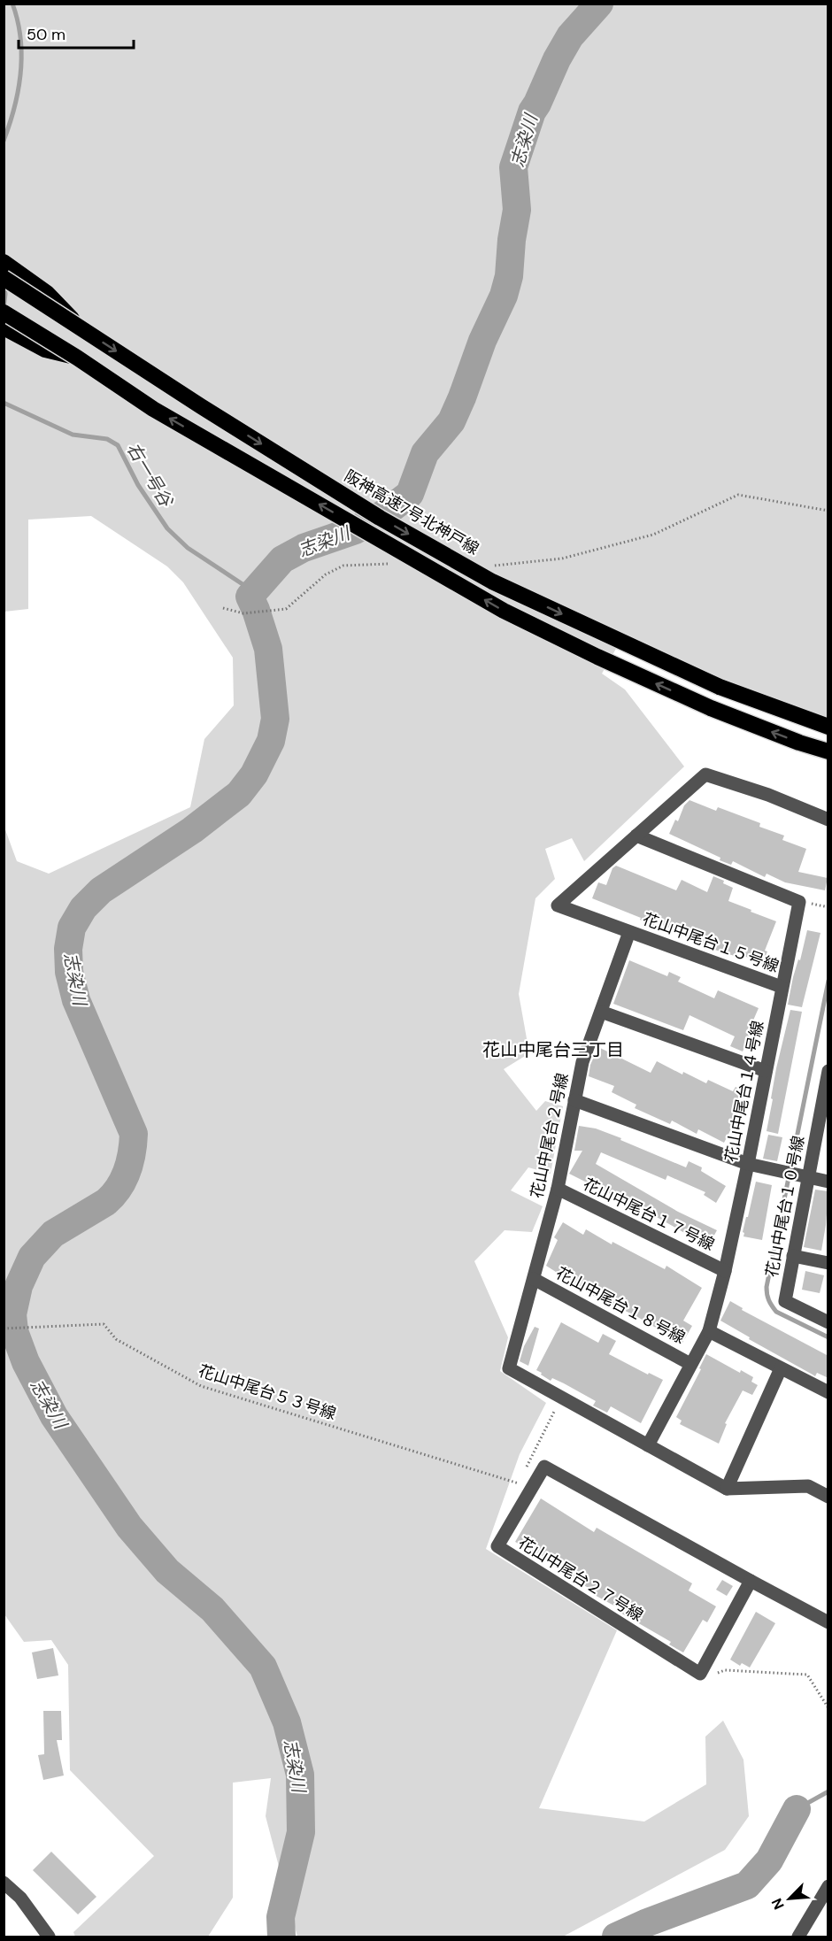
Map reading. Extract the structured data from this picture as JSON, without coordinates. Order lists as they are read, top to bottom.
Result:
{
  "streets": {
    "highway": ["阪神高速7号北神戸線"],
    "street": [
      "花山中尾台１５号線",
      "花山中尾台１４号線",
      "花山中尾台２号線",
      "花山中尾台１０号線",
      "花山中尾台１７号線",
      "花山中尾台１８号線",
      "花山中尾台２７号線"
    ],
    "path": ["花山中尾台５３号線"]
  },
  "crossings": [
    ["花山中尾台１５号線", "花山中尾台１４号線"],
    ["花山中尾台１５号線", "花山中尾台２号線"],
    ["花山中尾台１４号線", "花山中尾台２号線"],
    ["花山中尾台１４号線", "花山中尾台１７号線"],
    ["花山中尾台１４号線", "花山中尾台１８号線"],
    ["花山中尾台２号線", "花山中尾台１７号線"],
    ["花山中尾台２号線", "花山中尾台１８号線"],
    ["花山中尾台５３号線", "花山中尾台２７号線"]
  ],
  "districts": ["花山中尾台三丁目"],
  "water": ["志染川", "右一号谷"],
  "scale_bar": "50 m",
  "north": "bottom left"
}
